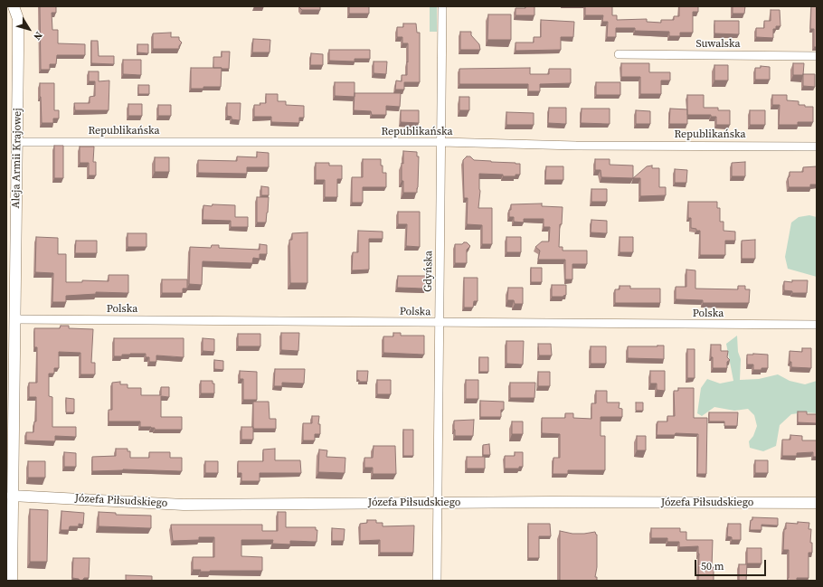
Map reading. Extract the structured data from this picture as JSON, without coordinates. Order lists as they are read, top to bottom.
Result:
{
  "streets": {
    "street": [
      "Suwalska",
      "Republikańska",
      "Aleja Armii Krajowej",
      "Gdyńska",
      "Polska",
      "Józefa Piłsudskiego"
    ]
  },
  "crossings": [
    ["Republikańska", "Aleja Armii Krajowej"],
    ["Republikańska", "Gdyńska"],
    ["Aleja Armii Krajowej", "Polska"],
    ["Aleja Armii Krajowej", "Józefa Piłsudskiego"],
    ["Gdyńska", "Polska"],
    ["Gdyńska", "Józefa Piłsudskiego"]
  ],
  "scale_bar": "50 m",
  "north": "bottom right"
}
